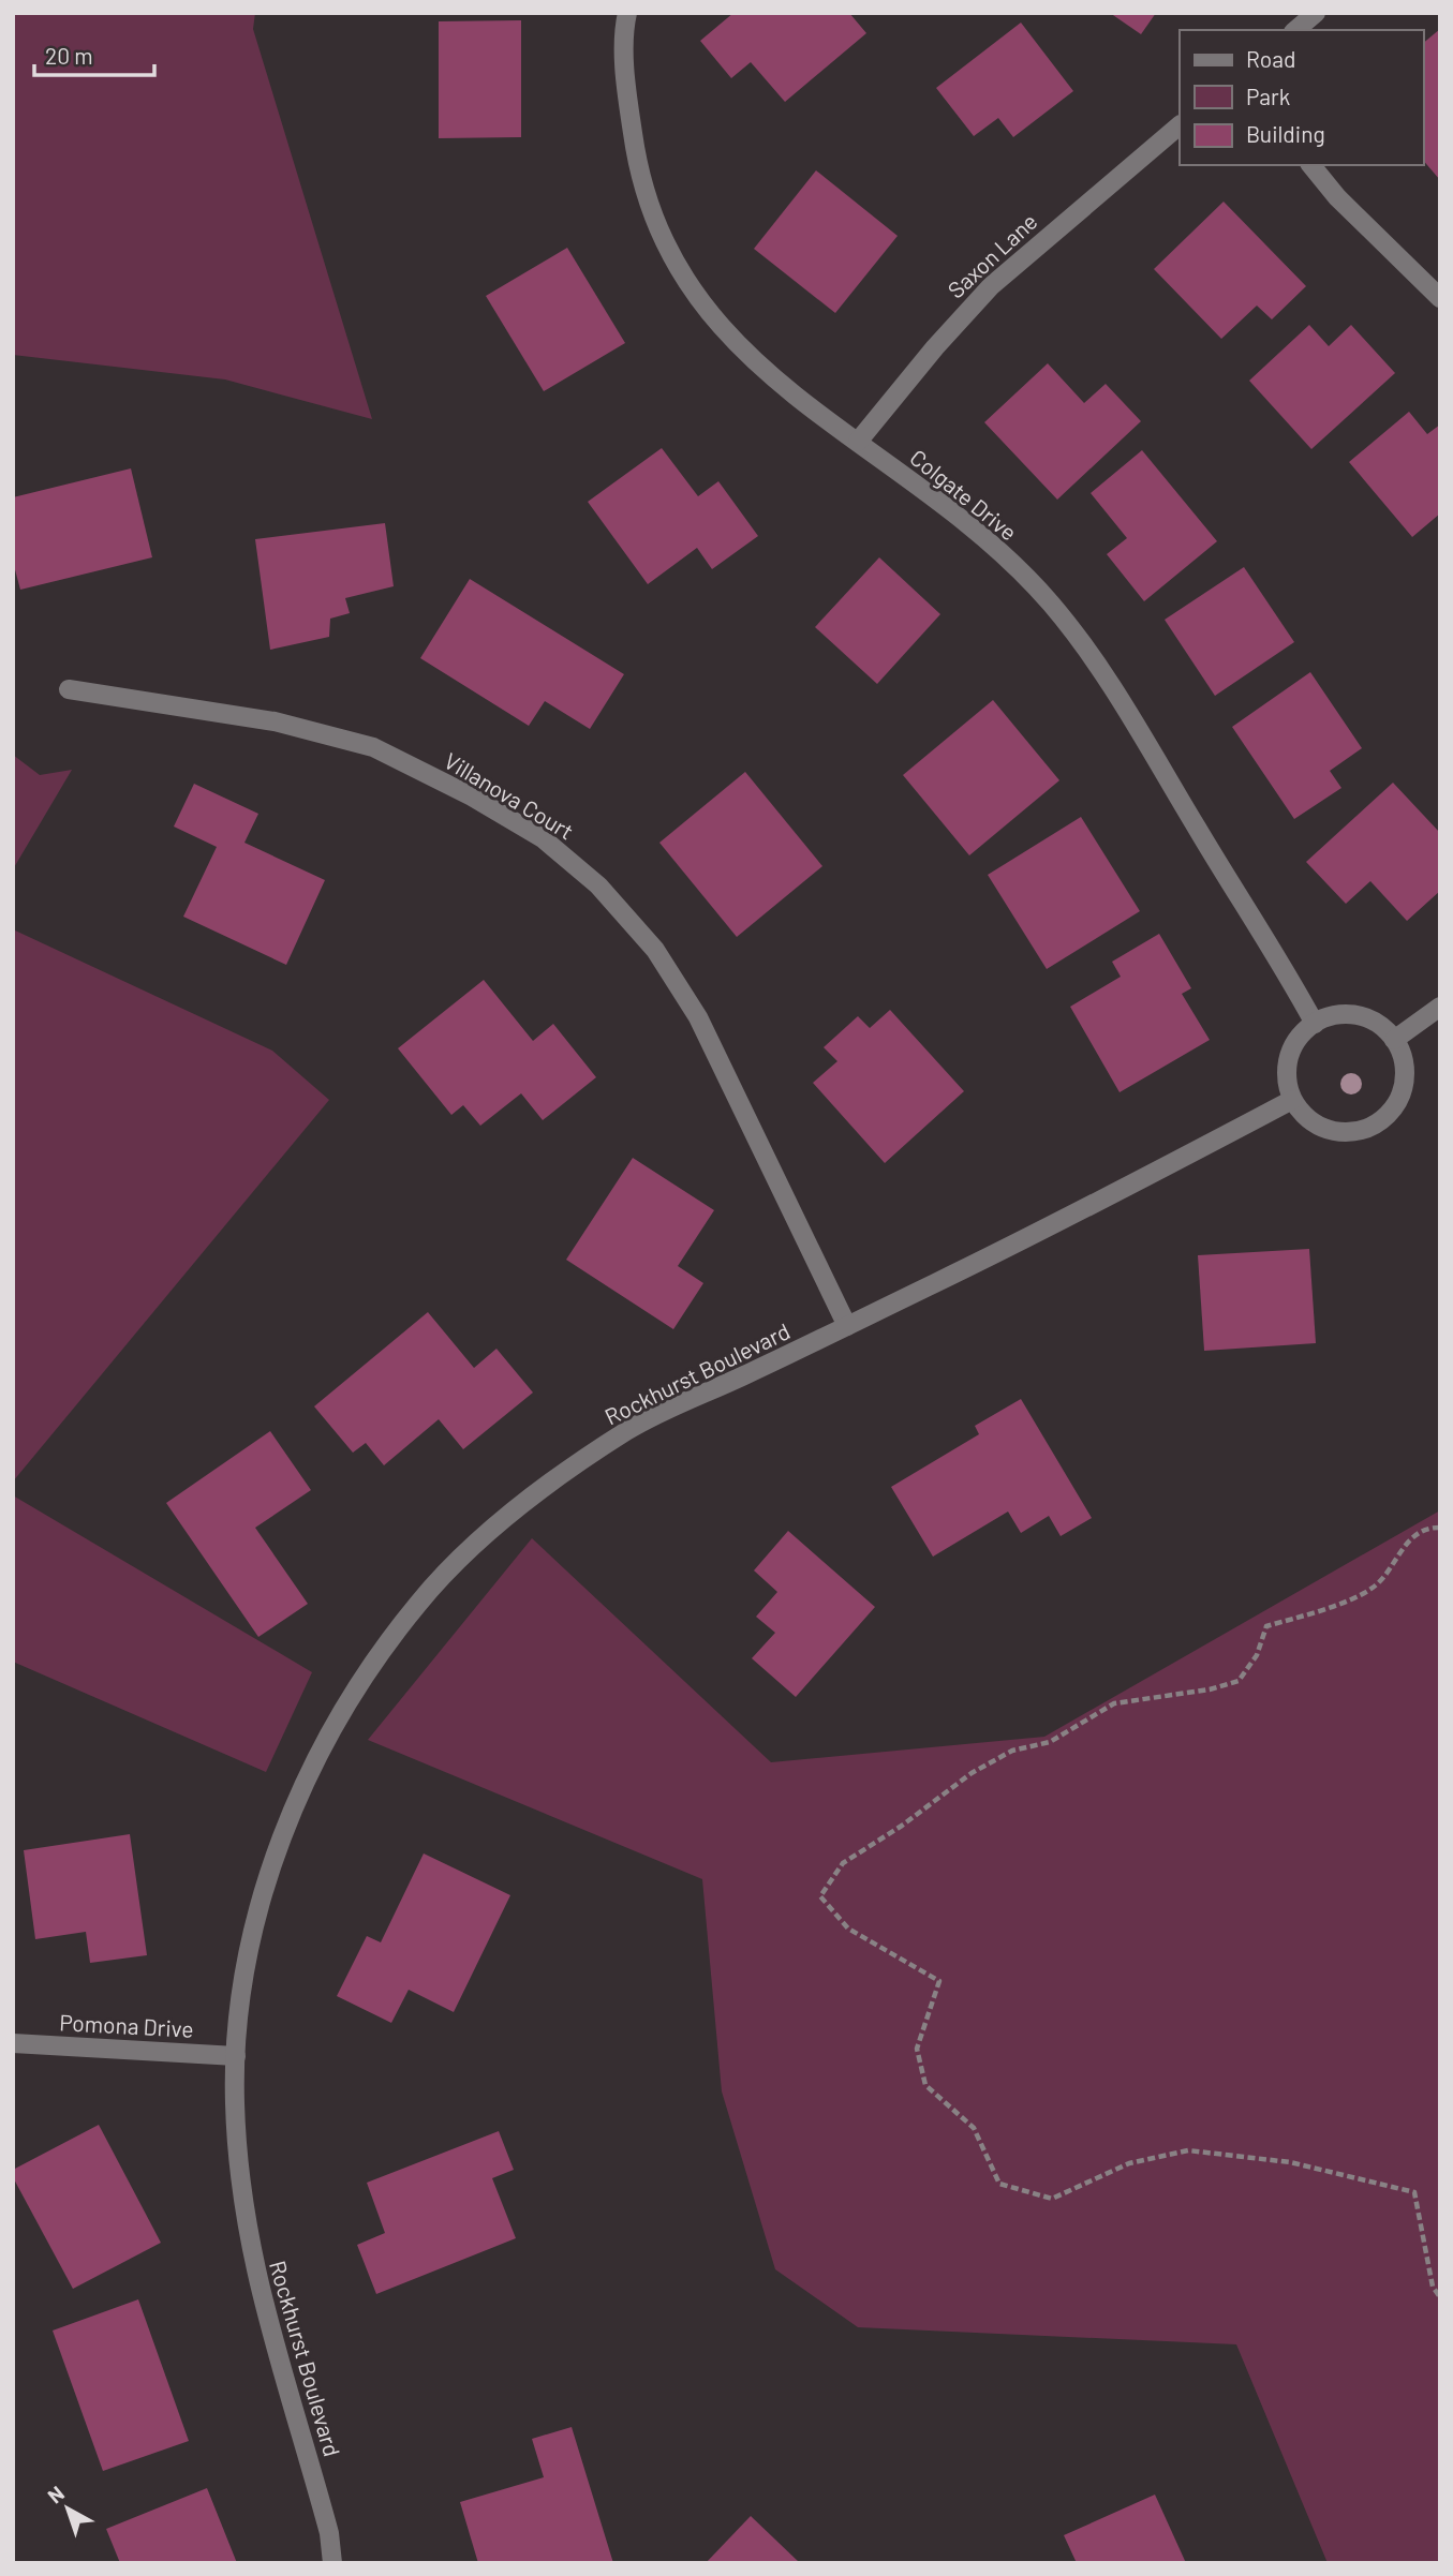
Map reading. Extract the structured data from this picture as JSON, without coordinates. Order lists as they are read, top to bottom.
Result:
{
  "streets": {
    "street": [
      "Saxon Lane",
      "Colgate Drive",
      "Villanova Court",
      "Rockhurst Boulevard",
      "Pomona Drive"
    ]
  },
  "crossings": [
    ["Saxon Lane", "Colgate Drive"],
    ["Colgate Drive", "Rockhurst Boulevard"],
    ["Villanova Court", "Rockhurst Boulevard"],
    ["Rockhurst Boulevard", "Pomona Drive"]
  ],
  "legend": ["Road", "Park", "Building"],
  "scale_bar": "20 m",
  "north": "top left"
}
